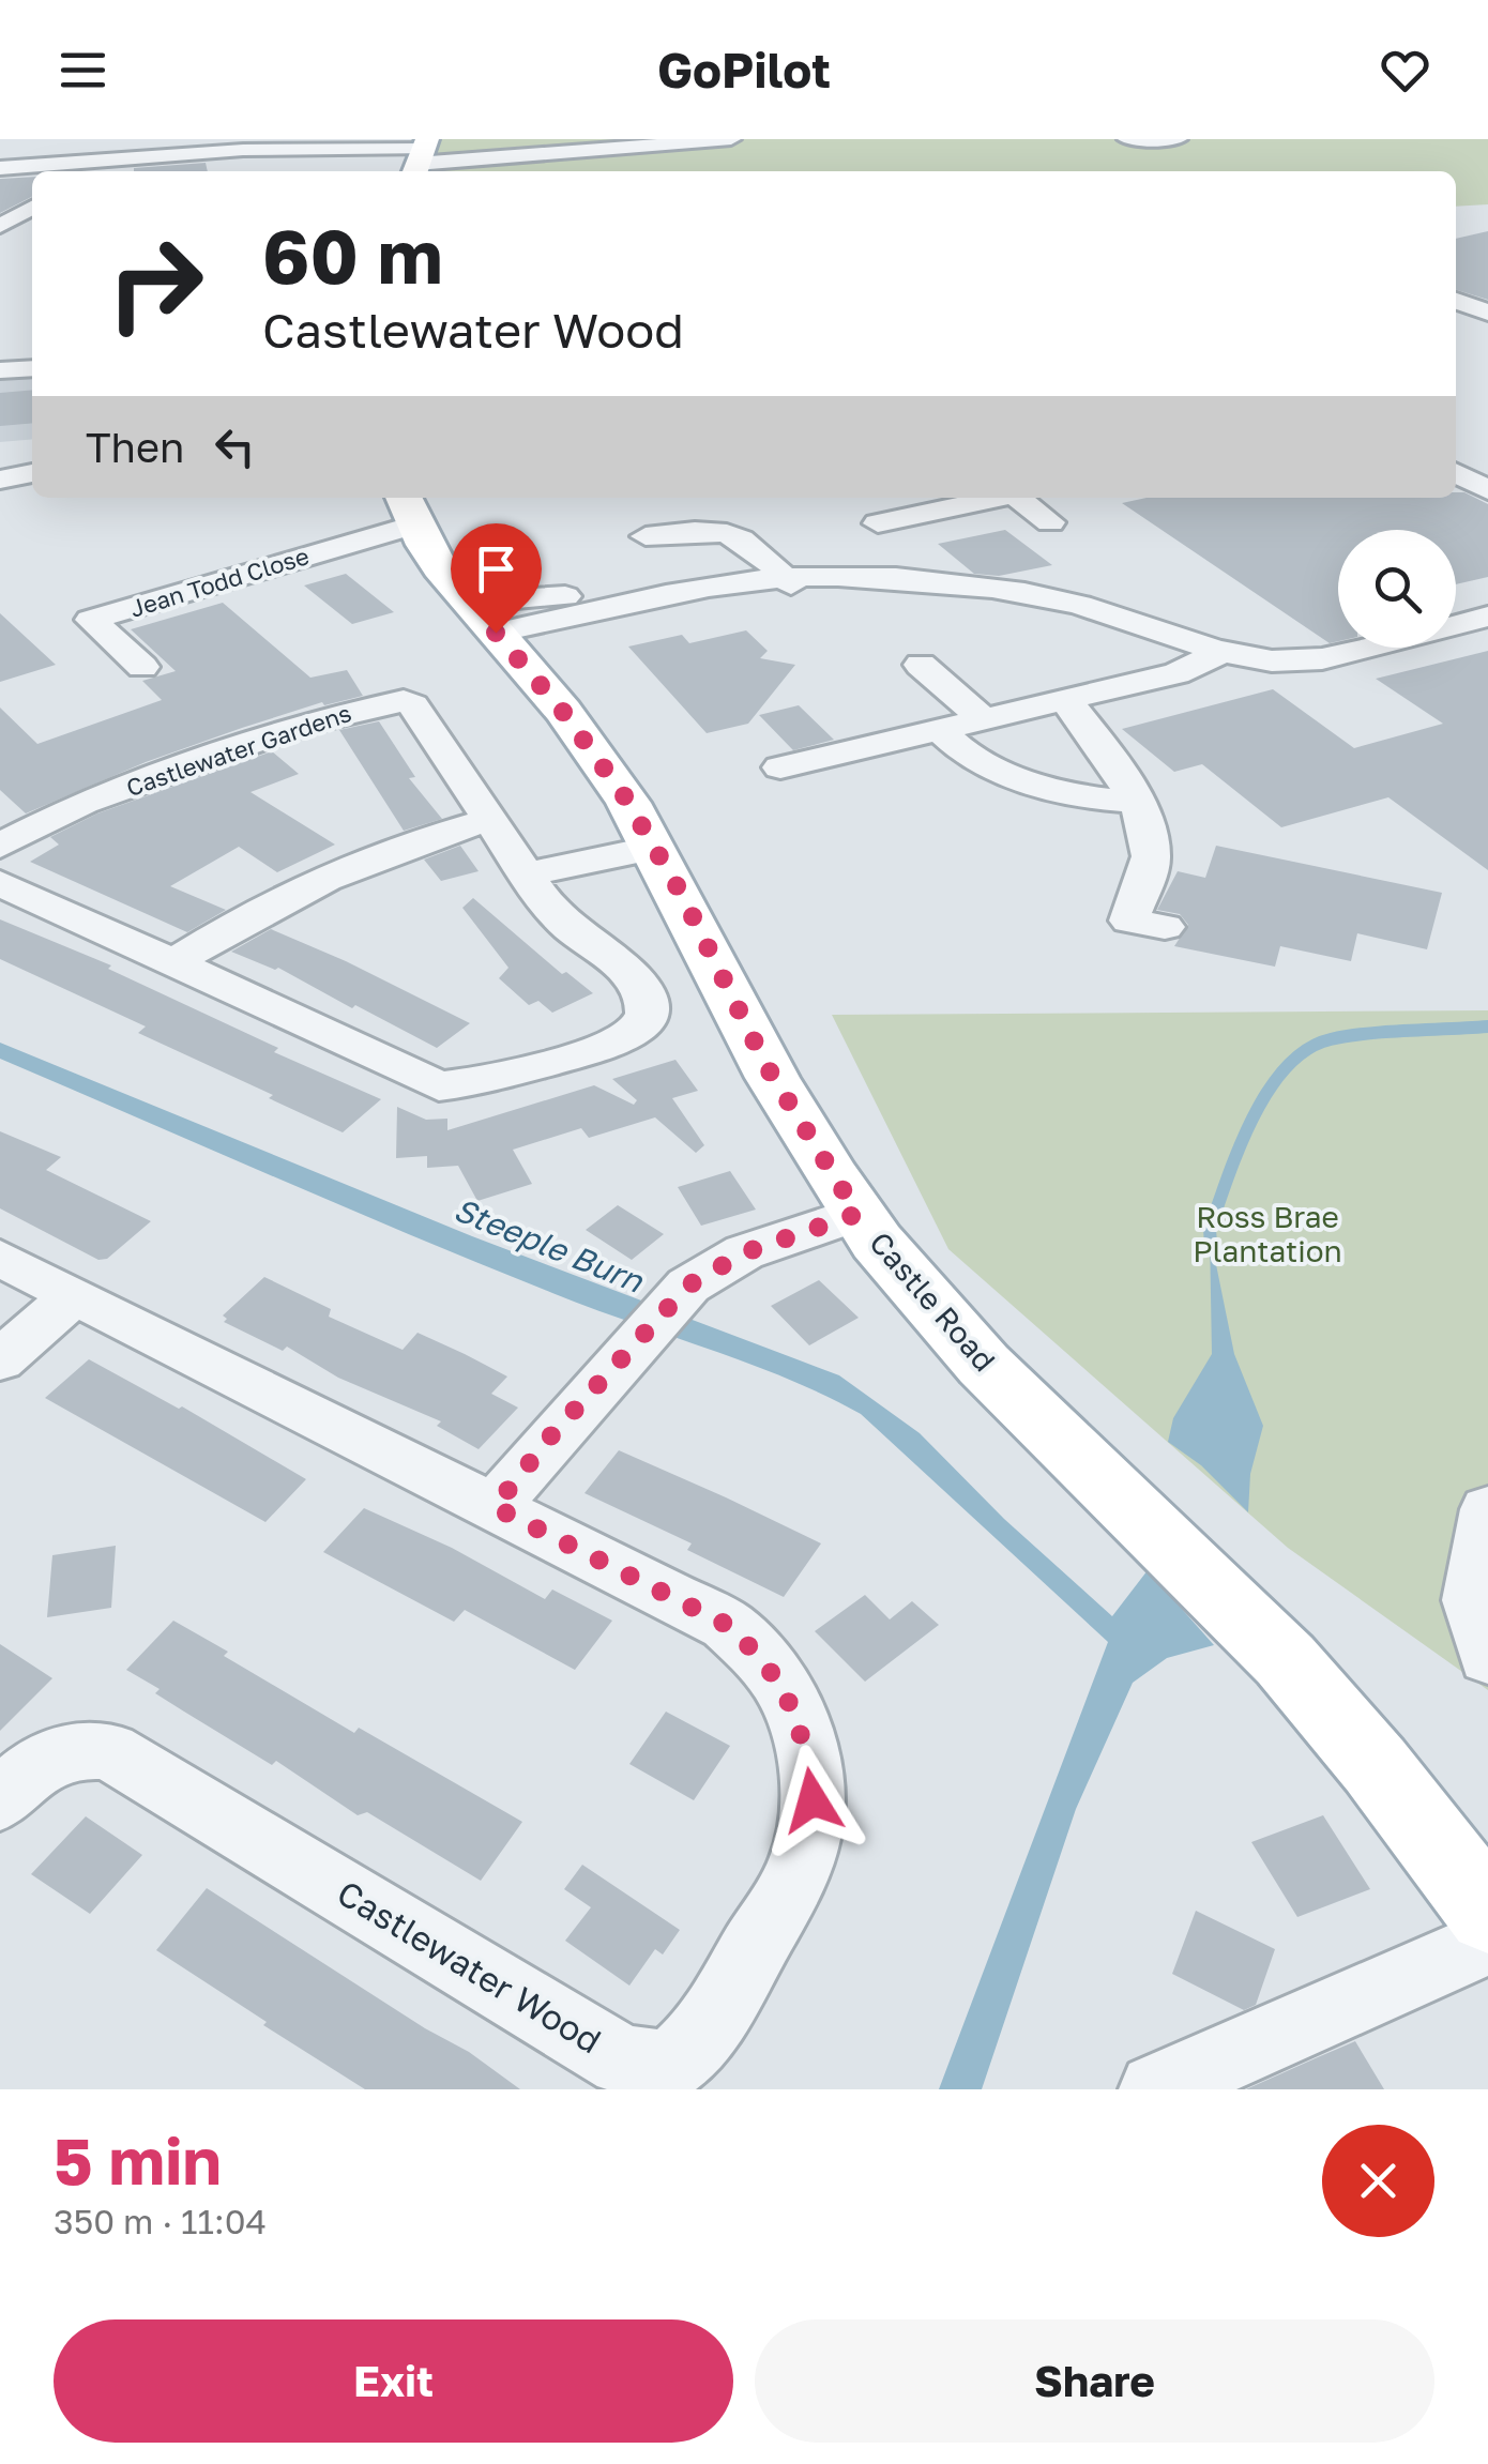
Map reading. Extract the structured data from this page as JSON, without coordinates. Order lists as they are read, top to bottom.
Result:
{
  "streets": {
    "main road": ["Castle Road"],
    "street": ["Jean Todd Close", "Castlewater Gardens", "Castlewater Wood"]
  },
  "crossings": [
    ["Jean Todd Close", "Castle Road"]
  ],
  "water": ["Steeple Burn"],
  "parks": ["Ross Brae Plantation"],
  "page": {
    "header": "GoPilot",
    "turn": ["60 m", "Castlewater Wood"],
    "then": "Then",
    "heading": ["5 min", "350 m · 11:04"],
    "buttons": ["Exit", "Share"]
  }
}
